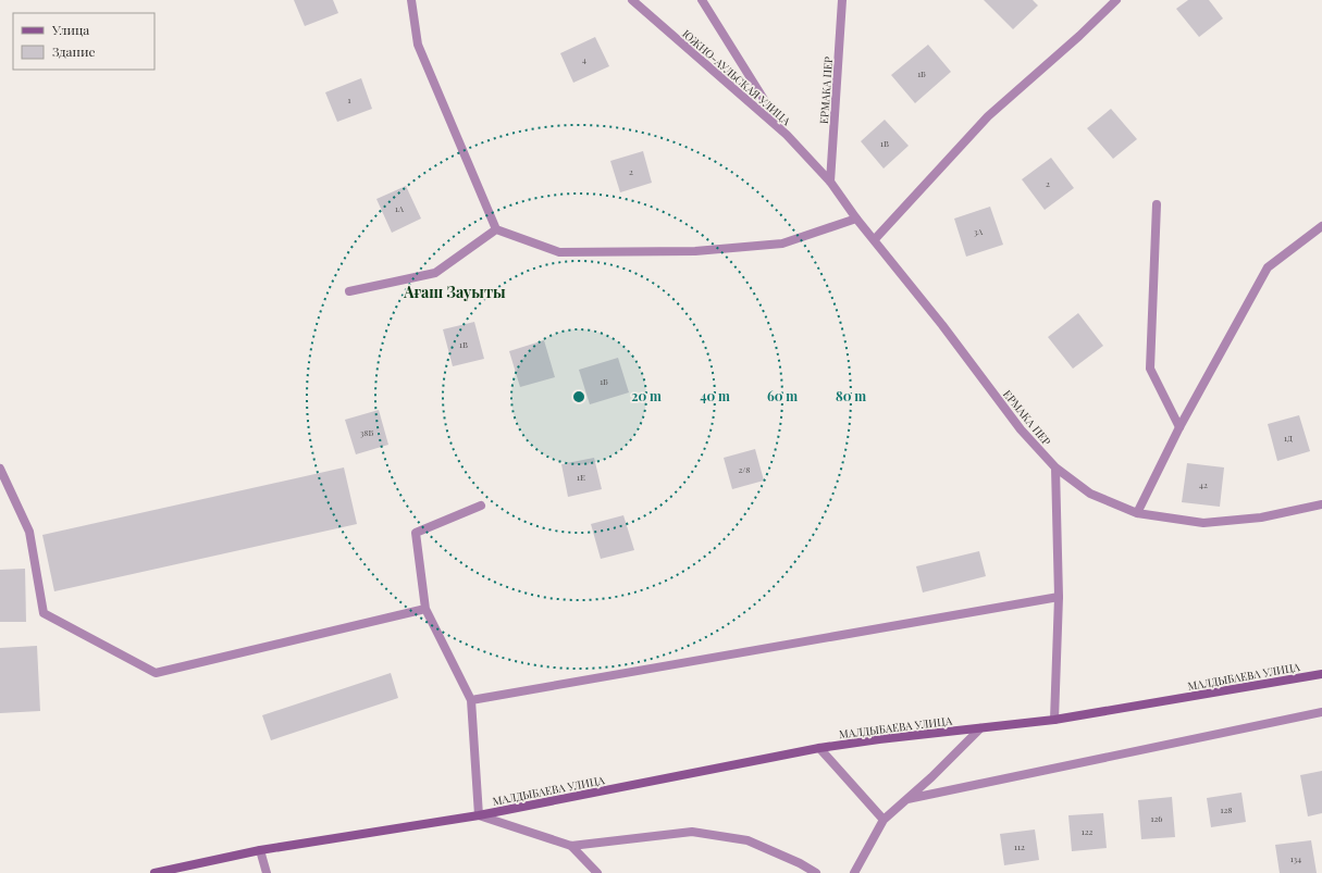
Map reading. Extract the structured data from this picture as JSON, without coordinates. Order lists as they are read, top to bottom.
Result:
{
  "streets": {
    "main road": ["МАЛДЫБАЕВА УЛИЦА"],
    "street": ["ЮЖНО-АУЛЬСКАЯ УЛИЦА", "ЕРМАКА ПЕР"]
  },
  "crossings": [
    ["ЮЖНО-АУЛЬСКАЯ УЛИЦА", "ЕРМАКА ПЕР"]
  ],
  "districts": ["Ағаш Зауыты"],
  "house_numbers": [
    "4",
    "1Б",
    "1",
    "1В",
    "2",
    "2",
    "1А",
    "3А",
    "1В",
    "1Б",
    "38Б",
    "1Д",
    "2/8",
    "1Е",
    "42",
    "128",
    "126",
    "122",
    "112",
    "134"
  ],
  "legend": ["Улица", "Здание"],
  "rings": [
    "20 m",
    "40 m",
    "60 m",
    "80 m"
  ]
}
